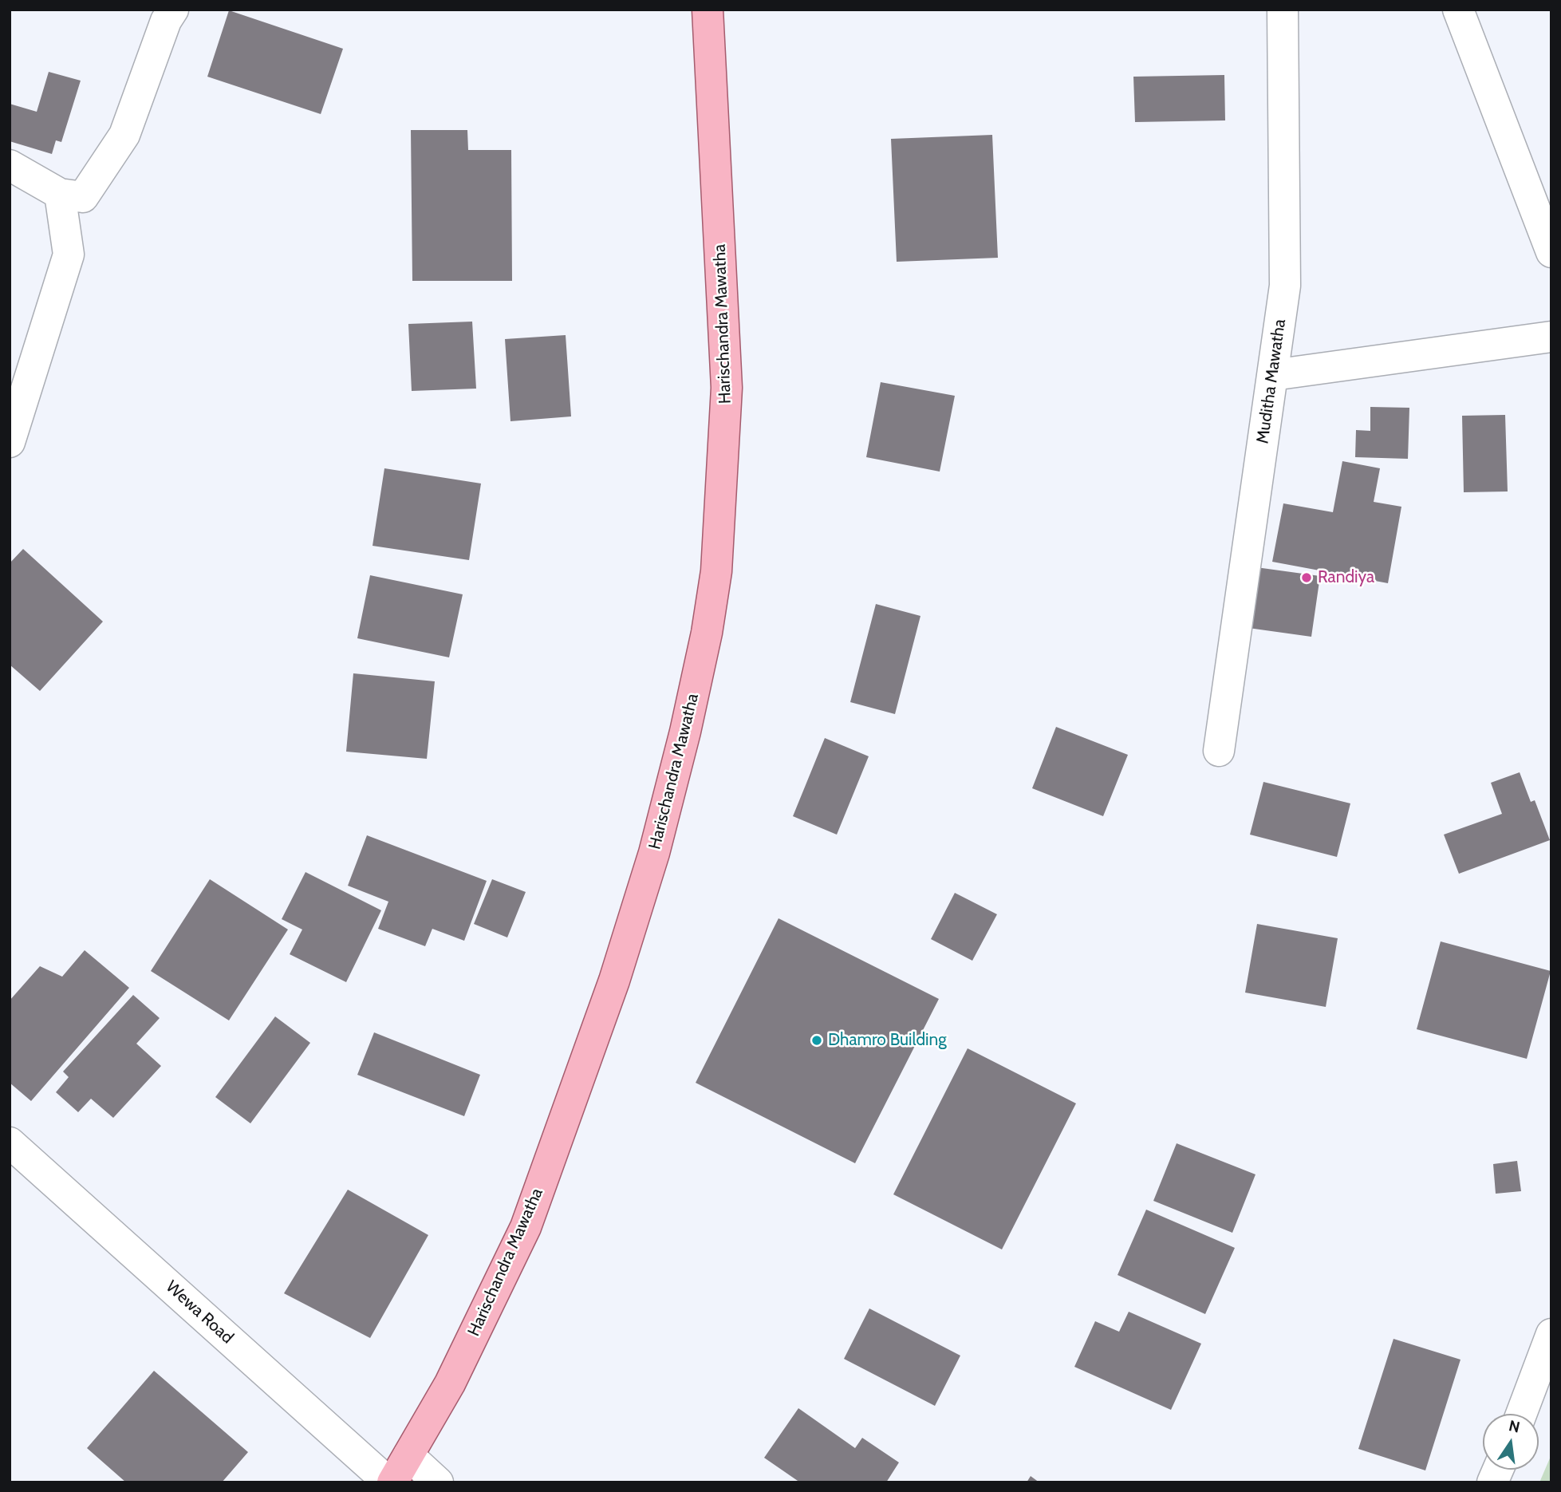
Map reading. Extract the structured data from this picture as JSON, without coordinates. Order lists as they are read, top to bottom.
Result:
{
  "streets": {
    "main road": ["Harischandra Mawatha"],
    "street": ["Muditha Mawatha", "Wewa Road"]
  },
  "crossings": [
    ["Harischandra Mawatha", "Wewa Road"]
  ],
  "places": ["Randiya", "Dhamro Building"],
  "north": "top"
}
